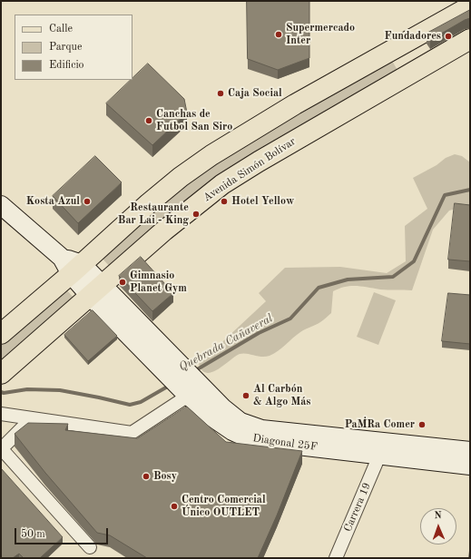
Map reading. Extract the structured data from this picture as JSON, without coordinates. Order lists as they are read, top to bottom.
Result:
{
  "streets": {
    "main road": ["Avenida Simón Bolívar"],
    "street": ["Diagonal 25F", "Carrera 19"]
  },
  "crossings": [
    ["Avenida Simón Bolívar", "Diagonal 25F"],
    ["Diagonal 25F", "Carrera 19"]
  ],
  "water": ["Quebrada Cañaveral"],
  "places": [
    "Supermercado Inter",
    "Fundadores",
    "Caja Social",
    "Canchas de Futbol San Siro",
    "Kosta Azul",
    "Hotel Yellow",
    "Restaurante Bar Lai - King",
    "Gimnasio Planet Gym",
    "Al Carbón & Algo Más",
    "PaṀRa Comer",
    "Bosy",
    "Centro Comercial Único OUTLET"
  ],
  "legend": ["Calle", "Parque", "Edificio"],
  "scale_bar": "50 m",
  "north": "top"
}
